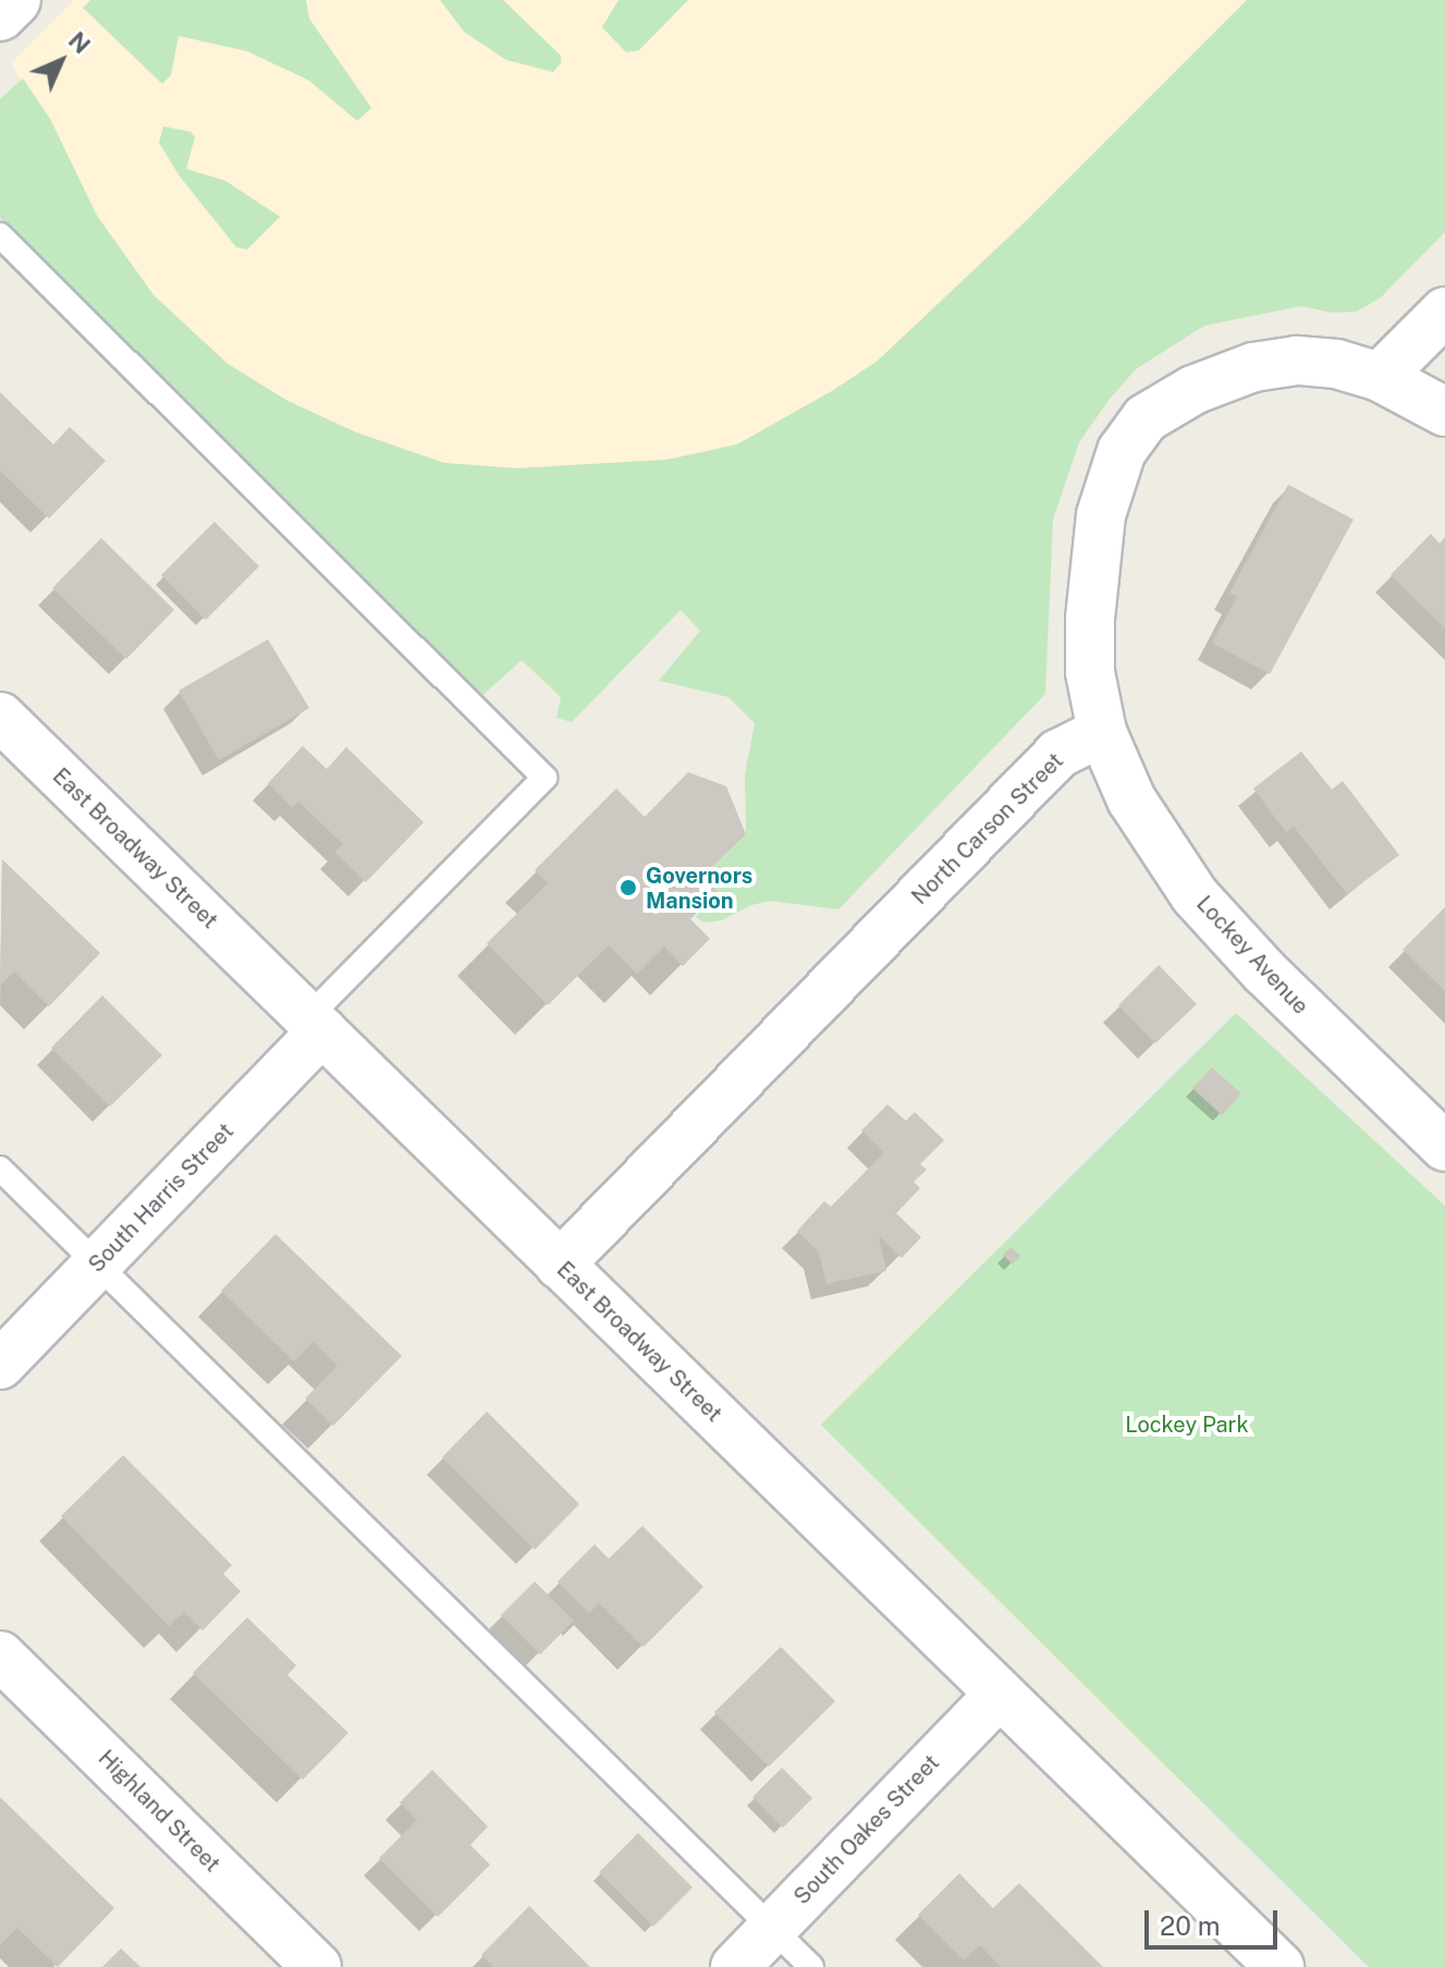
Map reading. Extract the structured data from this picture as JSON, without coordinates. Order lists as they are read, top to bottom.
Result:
{
  "streets": {
    "street": [
      "North Carson Street",
      "East Broadway Street",
      "Lockey Avenue",
      "South Harris Street",
      "Highland Street",
      "South Oakes Street"
    ]
  },
  "crossings": [
    ["North Carson Street", "East Broadway Street"],
    ["North Carson Street", "Lockey Avenue"],
    ["East Broadway Street", "South Harris Street"],
    ["East Broadway Street", "South Oakes Street"]
  ],
  "parks": ["Lockey Park"],
  "places": ["Governors Mansion"],
  "scale_bar": "20 m",
  "north": "top right"
}
